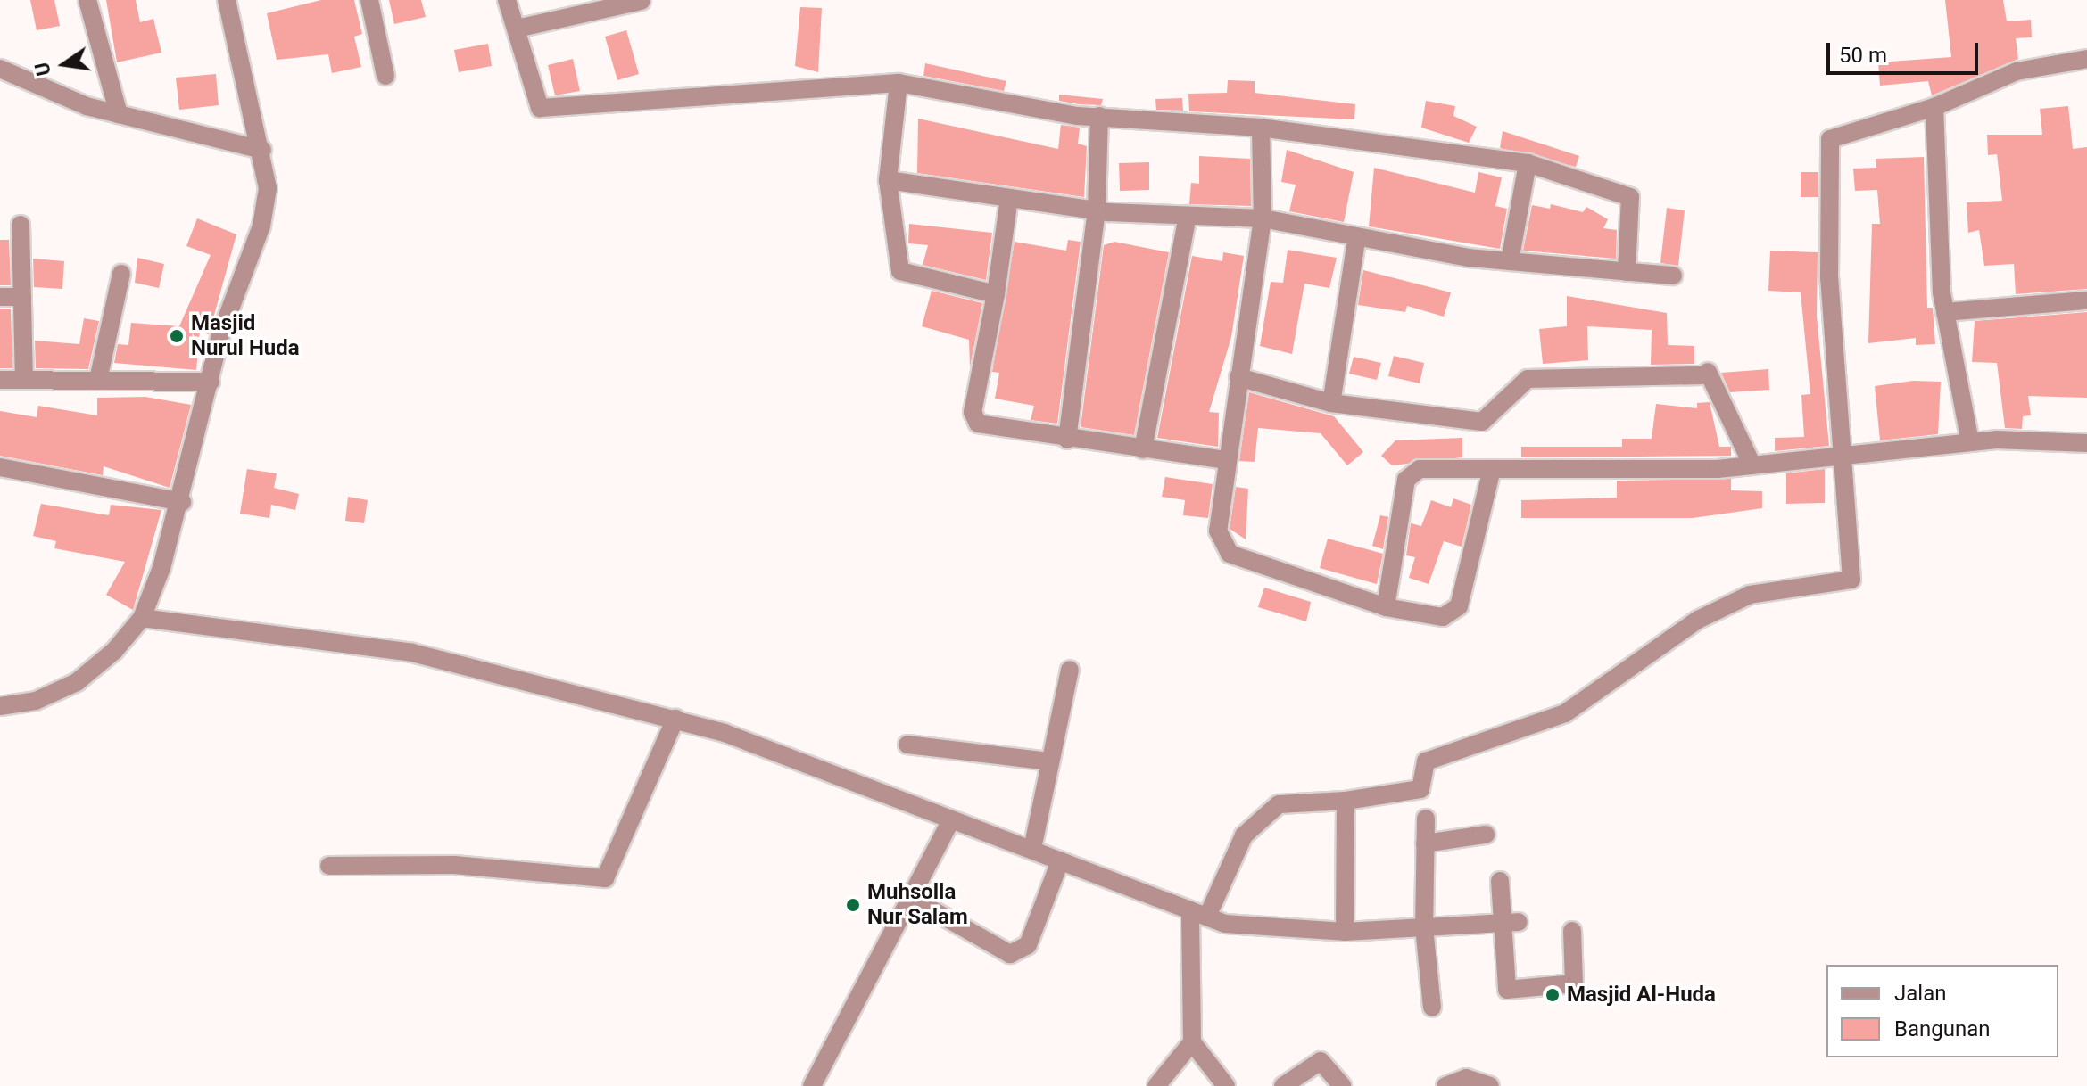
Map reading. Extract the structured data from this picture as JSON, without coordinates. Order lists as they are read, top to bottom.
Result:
{
  "places": ["Masjid Nurul Huda", "Muhsolla Nur Salam", "Masjid Al-Huda"],
  "legend": ["Jalan", "Bangunan"],
  "scale_bar": "50 m",
  "north": "left"
}
